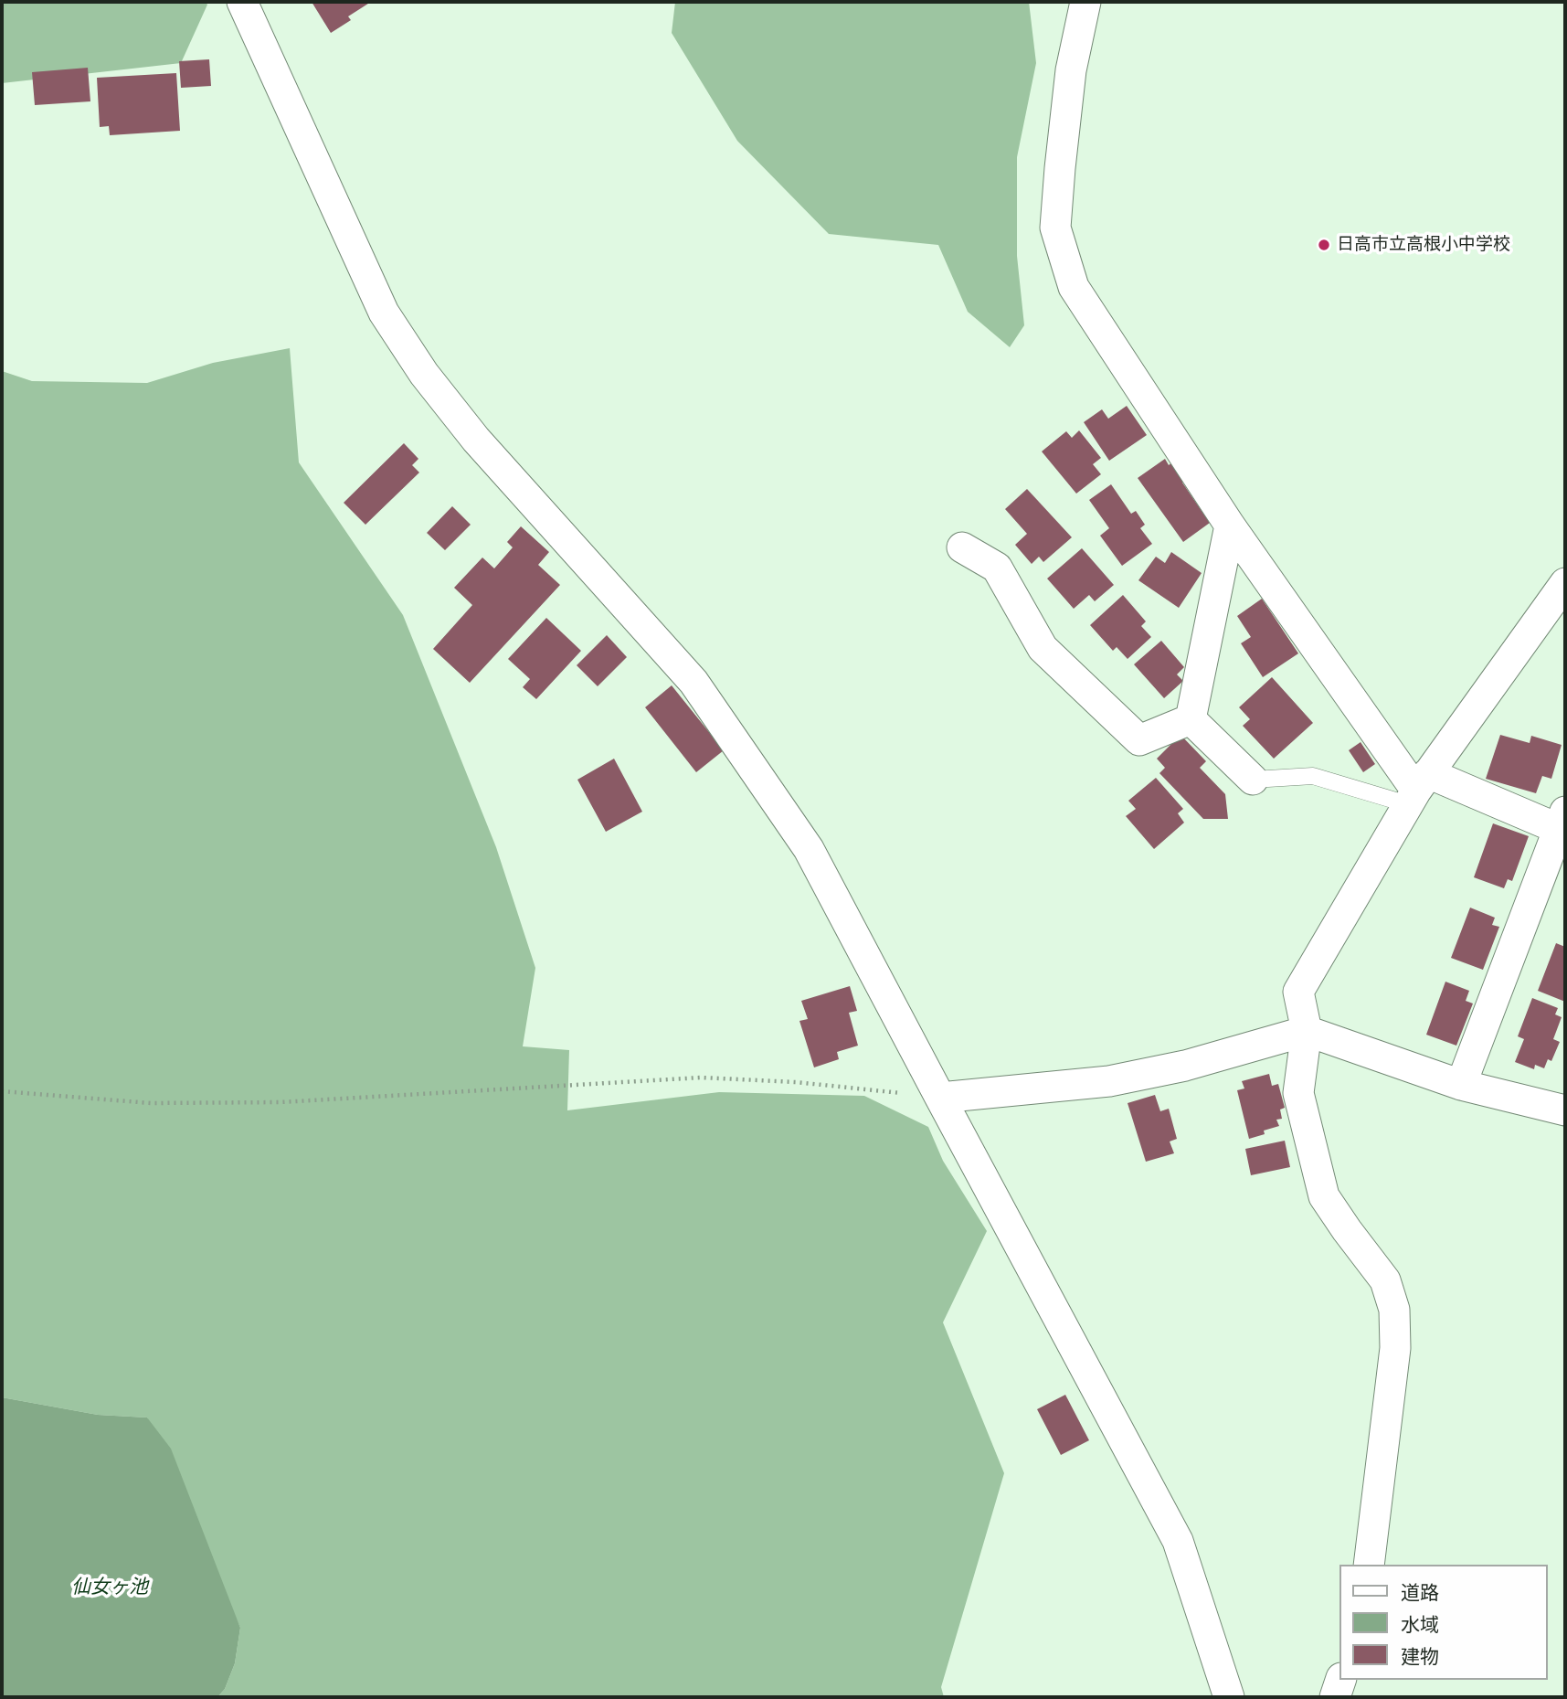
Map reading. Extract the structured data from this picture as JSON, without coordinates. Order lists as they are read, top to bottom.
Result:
{
  "water": ["仙女ヶ池"],
  "places": ["日高市立高根小中学校"],
  "legend": ["道路", "水域", "建物"]
}
